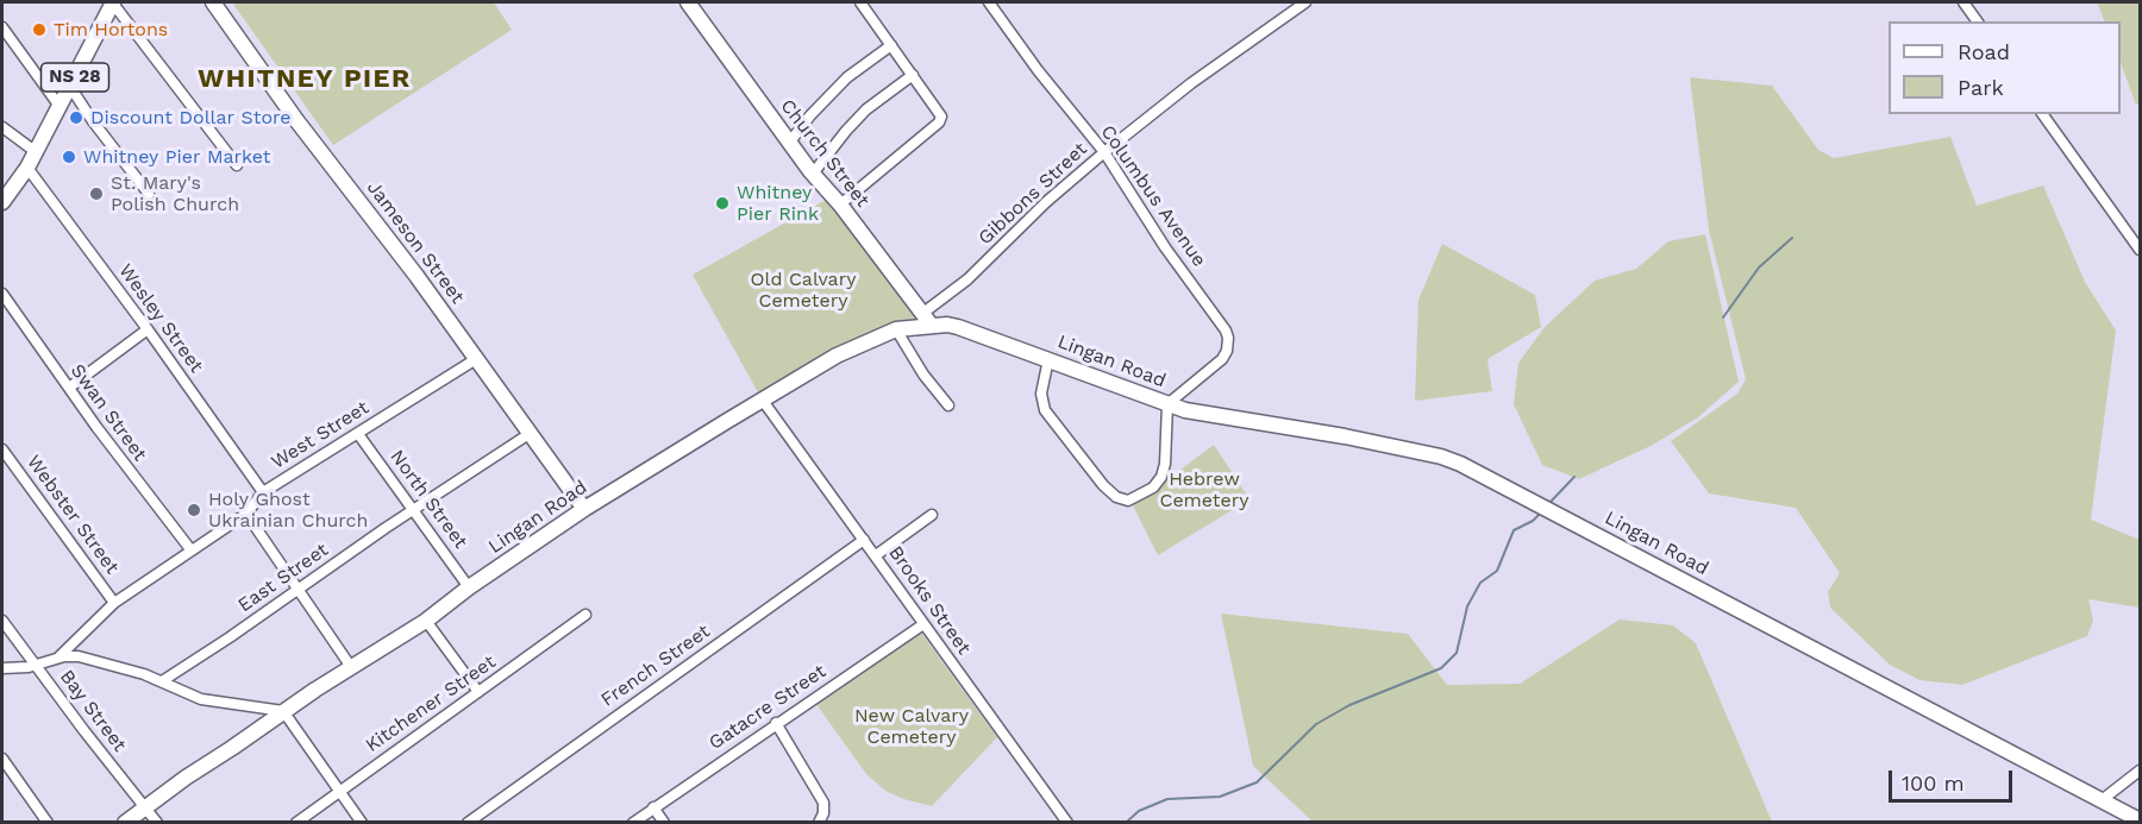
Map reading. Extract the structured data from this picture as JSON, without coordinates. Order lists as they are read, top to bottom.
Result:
{
  "streets": {
    "street": [
      "NS 28",
      "Church Street",
      "Gibbons Street",
      "Columbus Avenue",
      "Jameson Street",
      "Wesley Street",
      "Lingan Road",
      "Swan Street",
      "West Street",
      "North Street",
      "Webster Street",
      "East Street",
      "Brooks Street",
      "French Street",
      "Kitchener Street",
      "Gatacre Street",
      "Bay Street"
    ]
  },
  "crossings": [
    ["NS 28", "Wesley Street"],
    ["Church Street", "Gibbons Street"],
    ["Church Street", "Lingan Road"],
    ["Gibbons Street", "Columbus Avenue"],
    ["Columbus Avenue", "Lingan Road"],
    ["Jameson Street", "Lingan Road"],
    ["Jameson Street", "West Street"],
    ["Jameson Street", "East Street"],
    ["Wesley Street", "West Street"],
    ["Lingan Road", "North Street"],
    ["Lingan Road", "Brooks Street"],
    ["Lingan Road", "Bay Street"],
    ["Swan Street", "West Street"],
    ["West Street", "North Street"],
    ["West Street", "Webster Street"],
    ["North Street", "East Street"],
    ["Brooks Street", "French Street"],
    ["Brooks Street", "Gatacre Street"]
  ],
  "districts": ["WHITNEY PIER"],
  "parks": ["Old Calvary Cemetery", "Hebrew Cemetery", "New Calvary Cemetery"],
  "places": [
    "Tim Hortons",
    "Discount Dollar Store",
    "Whitney Pier Market",
    "St. Mary's Polish Church",
    "Whitney Pier Rink",
    "Holy Ghost Ukrainian Church"
  ],
  "legend": ["Road", "Park"],
  "scale_bar": "100 m"
}
